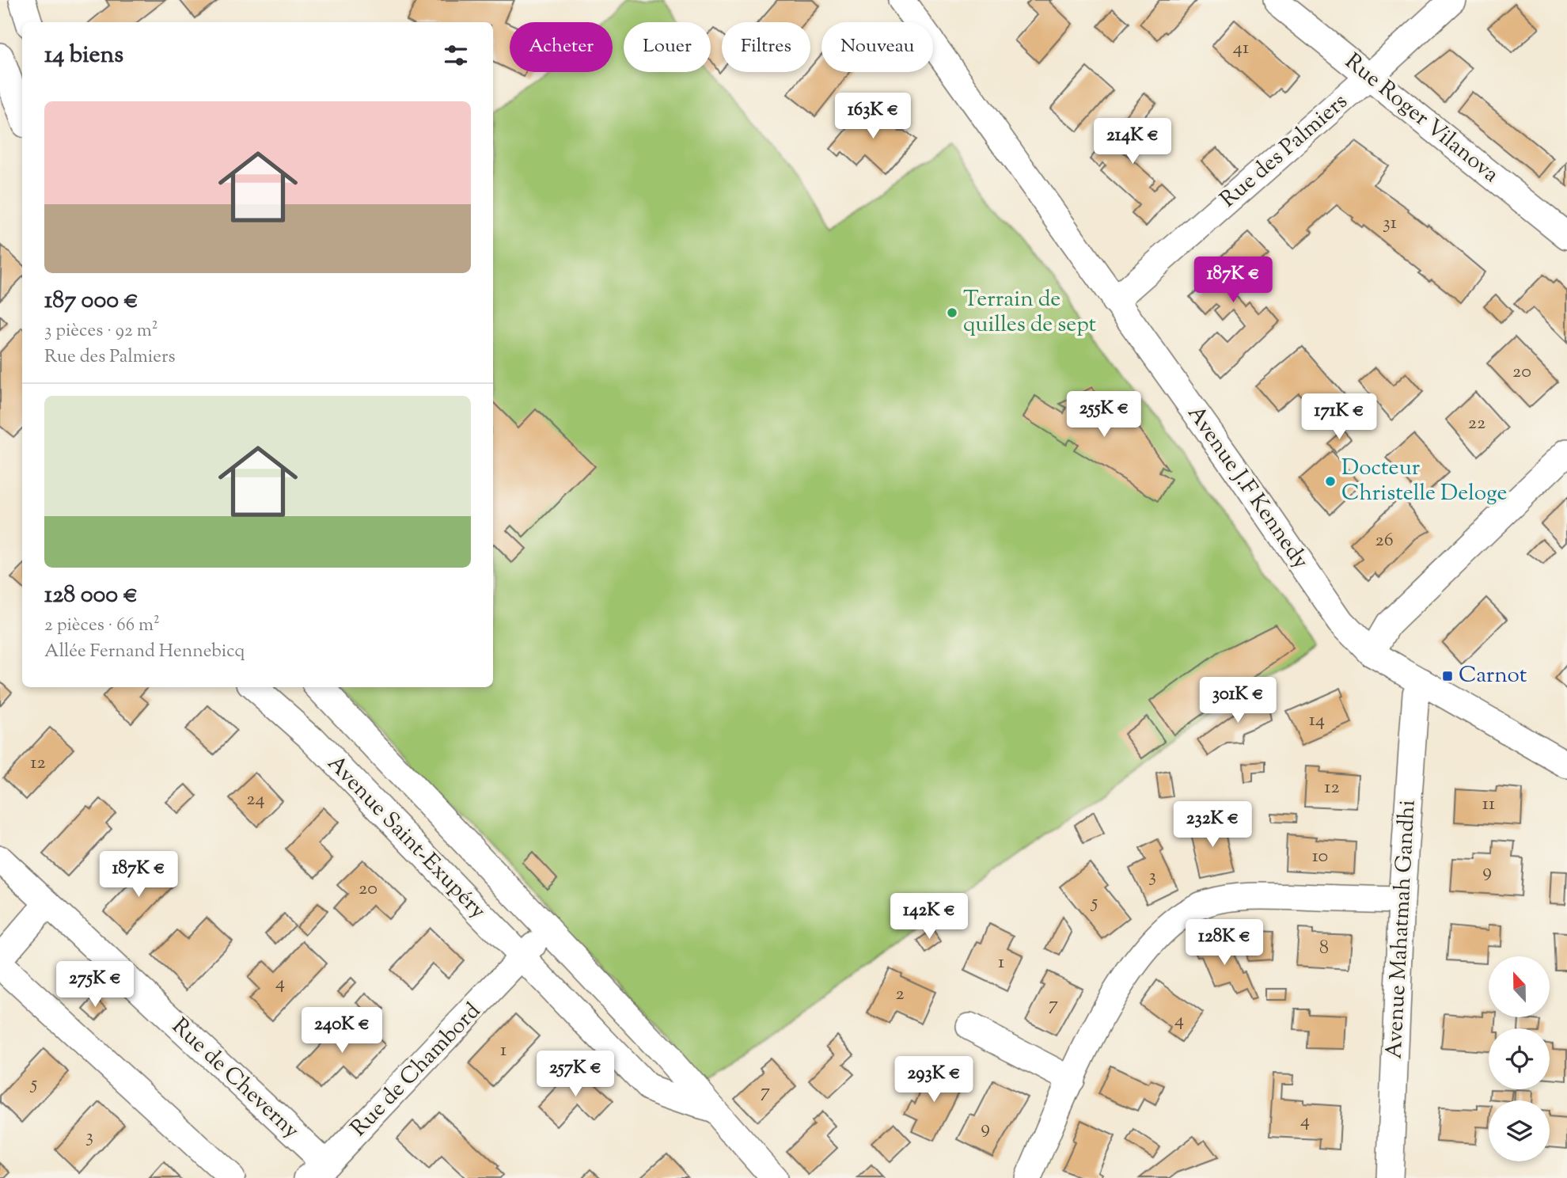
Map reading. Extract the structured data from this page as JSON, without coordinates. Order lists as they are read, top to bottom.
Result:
{
  "streets": {
    "street": [
      "Rue Roger Vilanova",
      "Rue des Palmiers",
      "Avenue J.F Kennedy",
      "Avenue Saint-Exupéry",
      "Avenue Mahatmah Gandhi",
      "Rue de Chambord",
      "Rue de Cheverny"
    ]
  },
  "crossings": [
    ["Rue Roger Vilanova", "Rue des Palmiers"],
    ["Rue des Palmiers", "Avenue J.F Kennedy"],
    ["Avenue J.F Kennedy", "Avenue Mahatmah Gandhi"],
    ["Avenue Saint-Exupéry", "Rue de Chambord"],
    ["Rue de Chambord", "Rue de Cheverny"]
  ],
  "places": {
    "other": ["Terrain de quilles de sept", "Docteur Christelle Deloge"],
    "transit": ["Carnot"]
  },
  "house_numbers": [
    "41",
    "31",
    "20",
    "22",
    "26",
    "14",
    "12",
    "12",
    "24",
    "11",
    "10",
    "9",
    "3",
    "20",
    "5",
    "8",
    "1",
    "4",
    "2",
    "7",
    "4",
    "1",
    "5",
    "7",
    "4",
    "9",
    "3"
  ],
  "north": "top",
  "page": {
    "chip": [
      "Acheter",
      "Louer",
      "Filtres",
      "Nouveau"
    ],
    "heading": "14 biens",
    "list": [
      {
        "name": "187 000 €",
        "note": "3 pièces · 92 m² · Rue des Palmiers"
      },
      {
        "name": "128 000 €",
        "note": "2 pièces · 66 m² · Allée Fernand Hennebicq"
      }
    ],
    "price": [
      "163K €",
      "214K €",
      "187K €",
      "255K €",
      "171K €",
      "301K €",
      "232K €",
      "187K €",
      "142K €",
      "128K €",
      "275K €",
      "240K €",
      "257K €",
      "293K €"
    ]
  }
}
